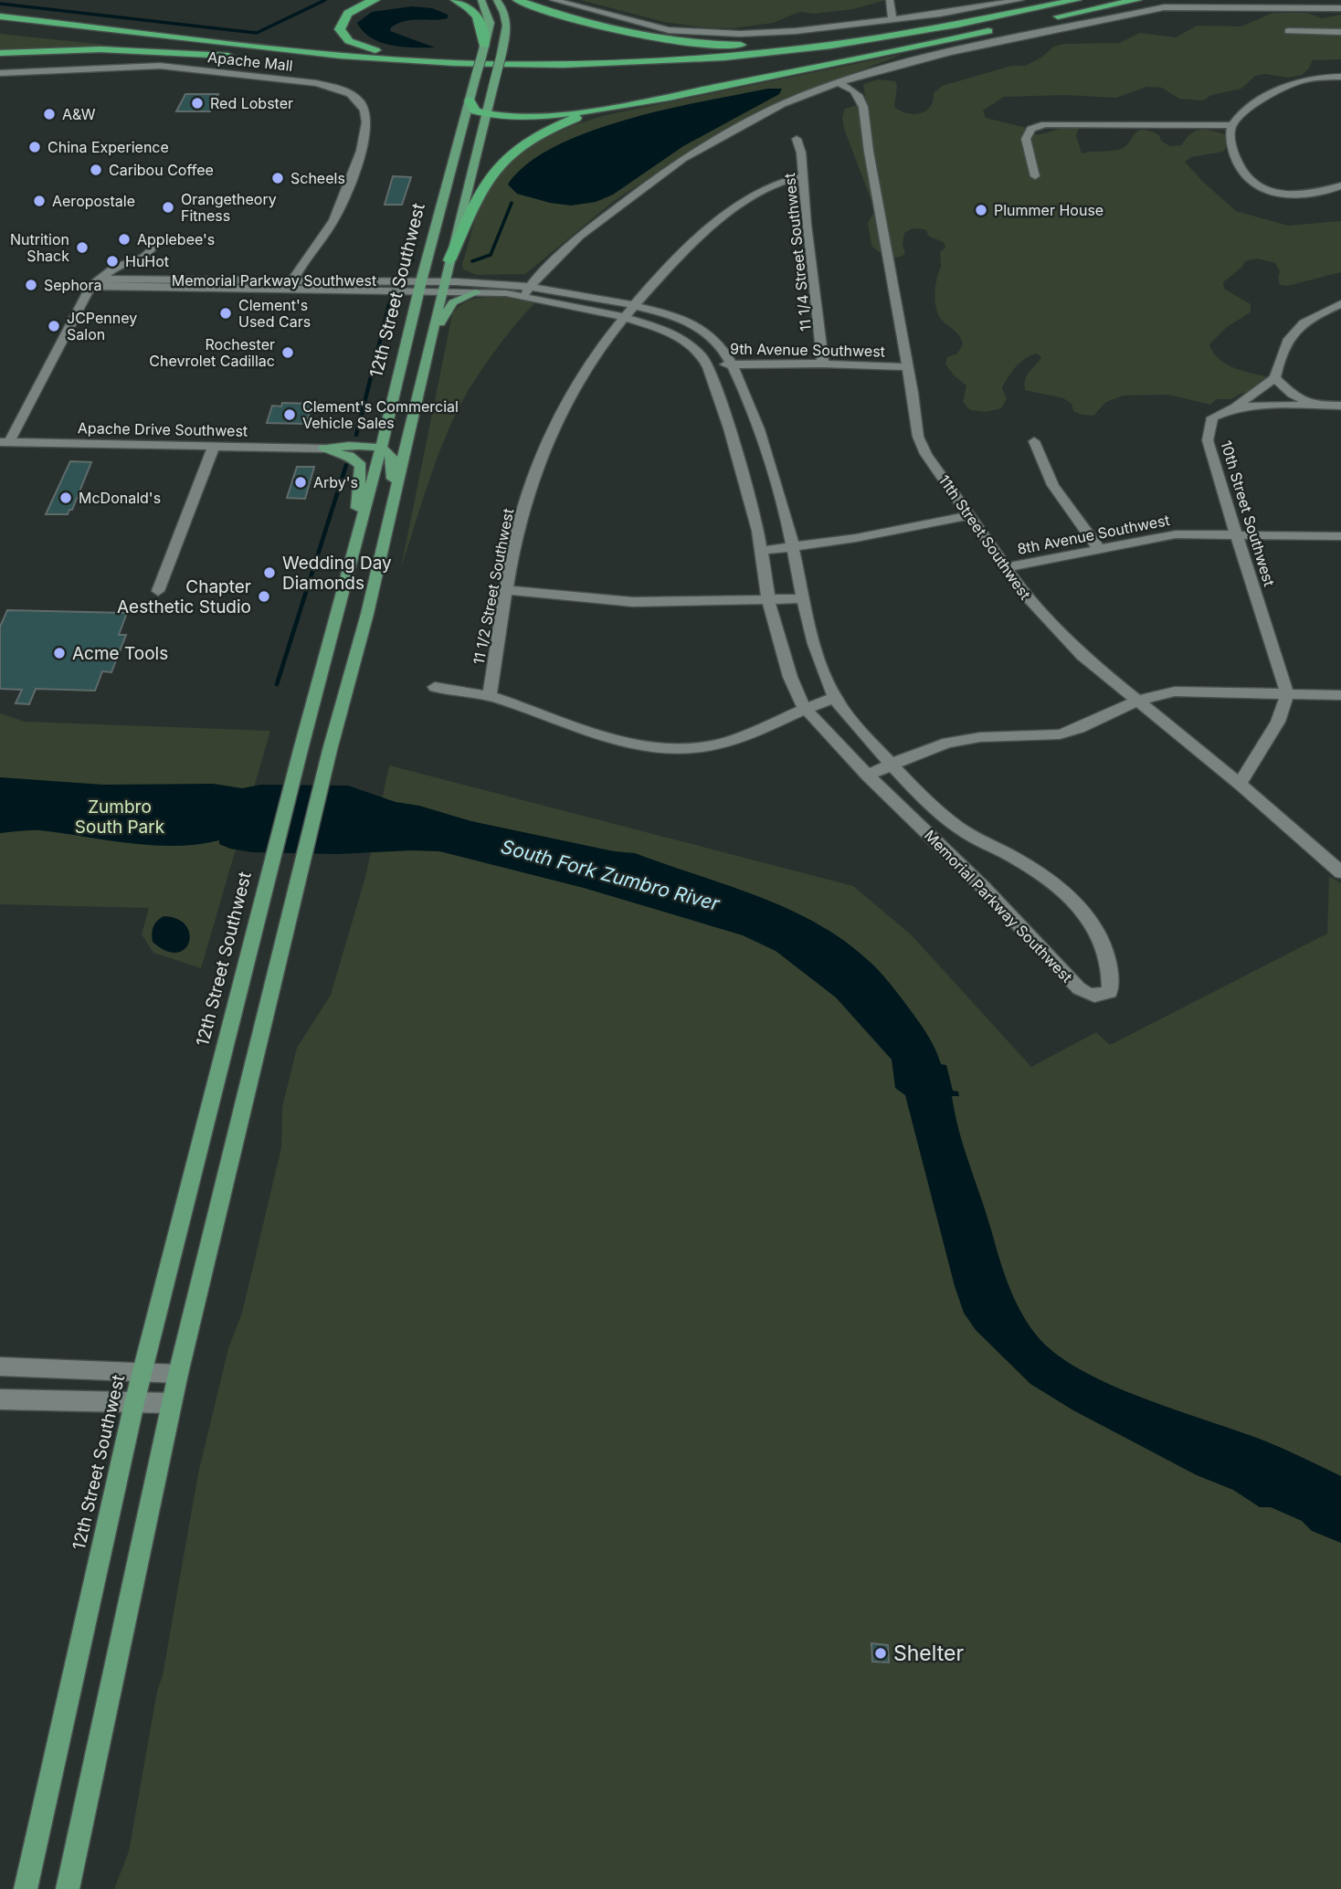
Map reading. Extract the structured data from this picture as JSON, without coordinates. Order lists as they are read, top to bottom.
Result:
{
  "streets": {
    "main road": ["12th Street Southwest"],
    "street": [
      "Apache Mall",
      "11 1/4 Street Southwest",
      "Memorial Parkway Southwest",
      "9th Avenue Southwest",
      "Apache Drive Southwest",
      "10th Street Southwest",
      "8th Avenue Southwest",
      "11th Street Southwest",
      "11 1/2 Street Southwest"
    ]
  },
  "crossings": [
    ["Apache Mall", "Memorial Parkway Southwest"],
    ["11 1/4 Street Southwest", "9th Avenue Southwest"],
    ["11 1/4 Street Southwest", "11 1/2 Street Southwest"],
    ["Memorial Parkway Southwest", "12th Street Southwest"],
    ["Memorial Parkway Southwest", "9th Avenue Southwest"],
    ["Memorial Parkway Southwest", "11 1/2 Street Southwest"],
    ["9th Avenue Southwest", "11th Street Southwest"],
    ["10th Street Southwest", "8th Avenue Southwest"],
    ["8th Avenue Southwest", "11th Street Southwest"]
  ],
  "water": ["South Fork Zumbro River"],
  "parks": ["Zumbro South Park"],
  "places": [
    "Red Lobster",
    "A&W",
    "China Experience",
    "Caribou Coffee",
    "Scheels",
    "Aeropostale",
    "Orangetheory Fitness",
    "Plummer House",
    "Applebee's",
    "Nutrition Shack",
    "HuHot",
    "Sephora",
    "Clement's Used Cars",
    "JCPenney Salon",
    "Rochester Chevrolet Cadillac",
    "Clement's Commercial Vehicle Sales",
    "Arby's",
    "McDonald's",
    "Wedding Day Diamonds",
    "Chapter Aesthetic Studio",
    "Acme Tools",
    "Shelter"
  ]
}
